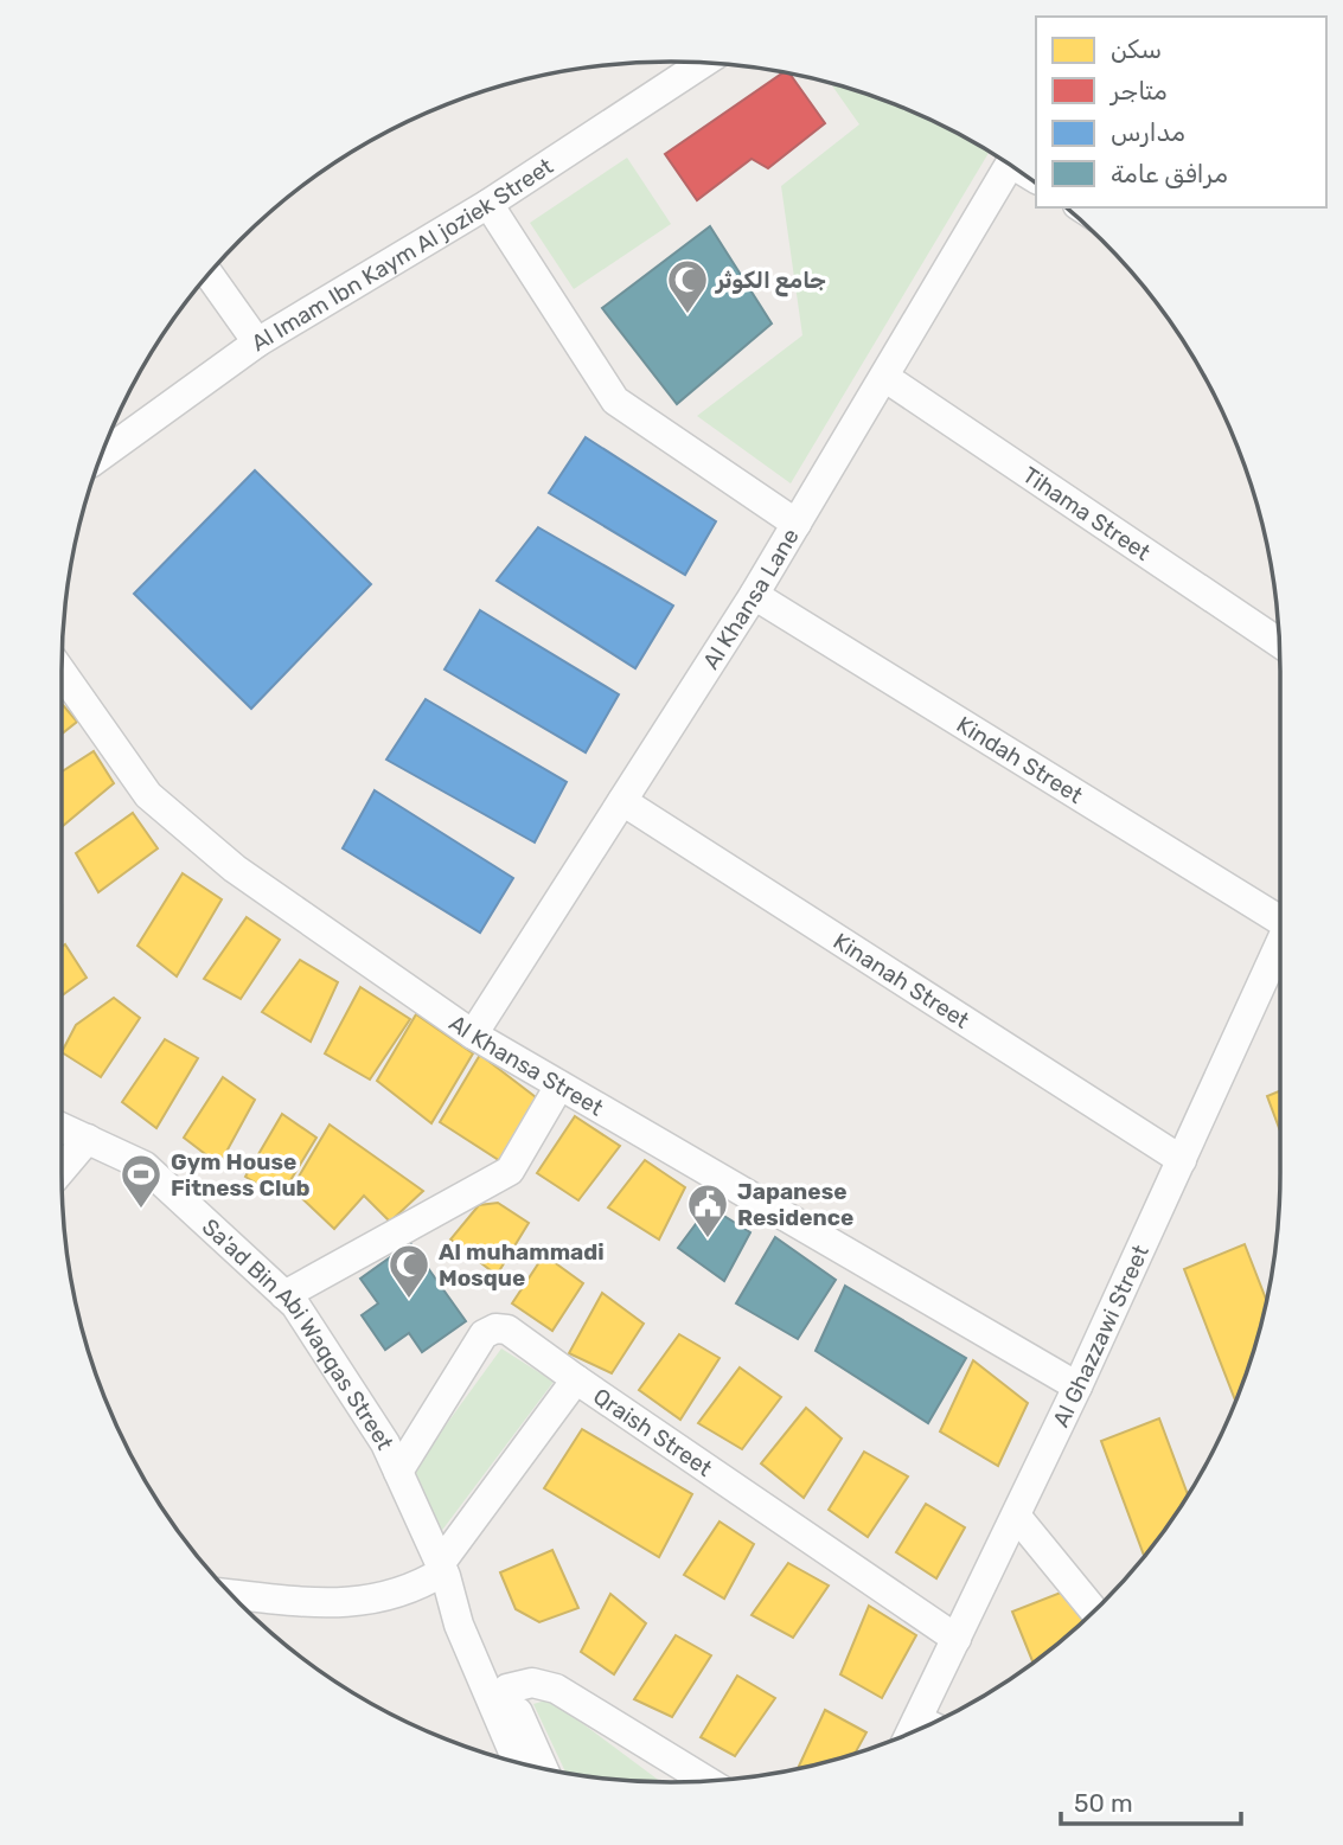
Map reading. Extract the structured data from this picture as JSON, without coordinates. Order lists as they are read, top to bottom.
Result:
{
  "streets": {
    "street": [
      "Al Imam Ibn Kaym Al joziek Street",
      "Tihama Street",
      "Al Khansa Lane",
      "Kindah Street",
      "Kinanah Street",
      "Al Khansa Street",
      "Sa'ad Bin Abi Waqqas Street",
      "Al Ghazzawi Street",
      "Qraish Street"
    ]
  },
  "crossings": [
    ["Tihama Street", "Al Khansa Lane"],
    ["Al Khansa Lane", "Kindah Street"],
    ["Al Khansa Lane", "Kinanah Street"],
    ["Al Khansa Lane", "Al Khansa Street"],
    ["Kinanah Street", "Al Ghazzawi Street"],
    ["Al Khansa Street", "Al Ghazzawi Street"],
    ["Sa'ad Bin Abi Waqqas Street", "Qraish Street"],
    ["Al Ghazzawi Street", "Qraish Street"]
  ],
  "places": {
    "mosque": ["جامع الكوثر", "Al muhammadi Mosque"],
    "sports": ["Gym House Fitness Club"],
    "public building": ["Japanese Residence"]
  },
  "legend": [
    "سكن",
    "متاجر",
    "مدارس",
    "مرافق عامة"
  ],
  "scale_bar": "50 m"
}
